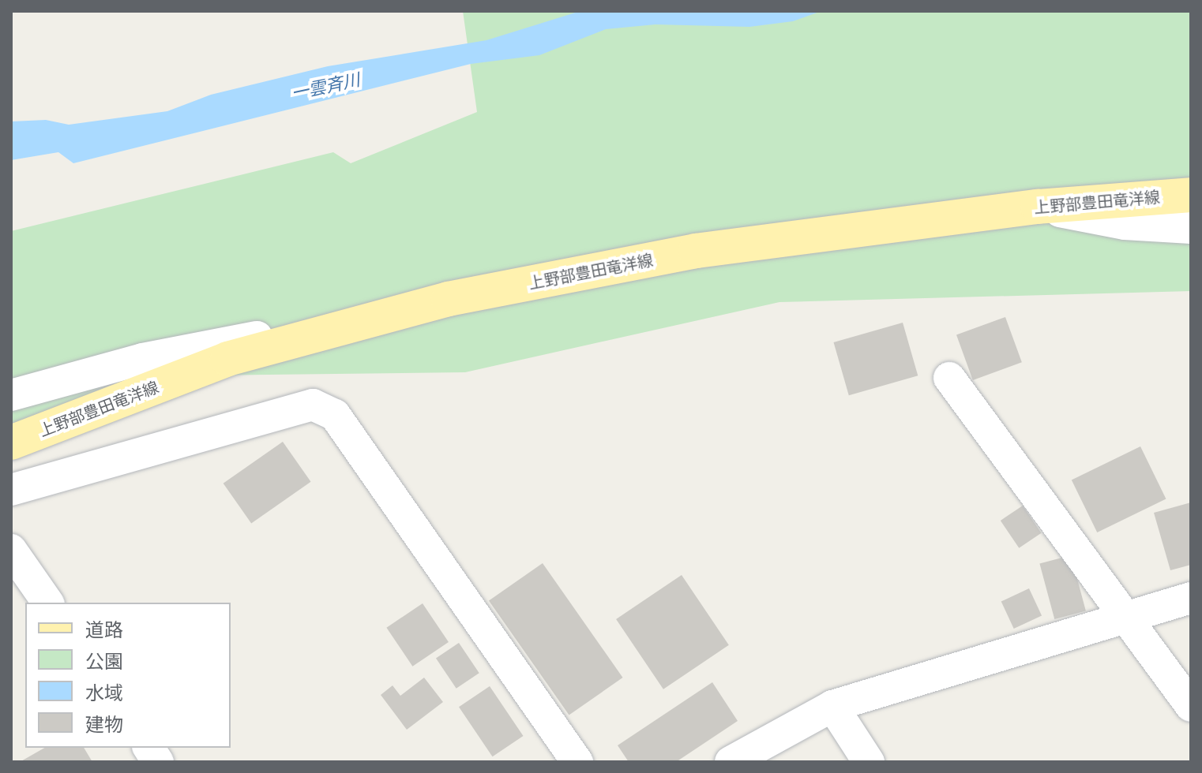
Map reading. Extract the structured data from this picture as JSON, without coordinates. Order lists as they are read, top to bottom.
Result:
{
  "streets": {
    "main road": ["上野部豊田竜洋線"]
  },
  "water": ["一雲斉川"],
  "legend": [
    "道路",
    "公園",
    "水域",
    "建物"
  ]
}
